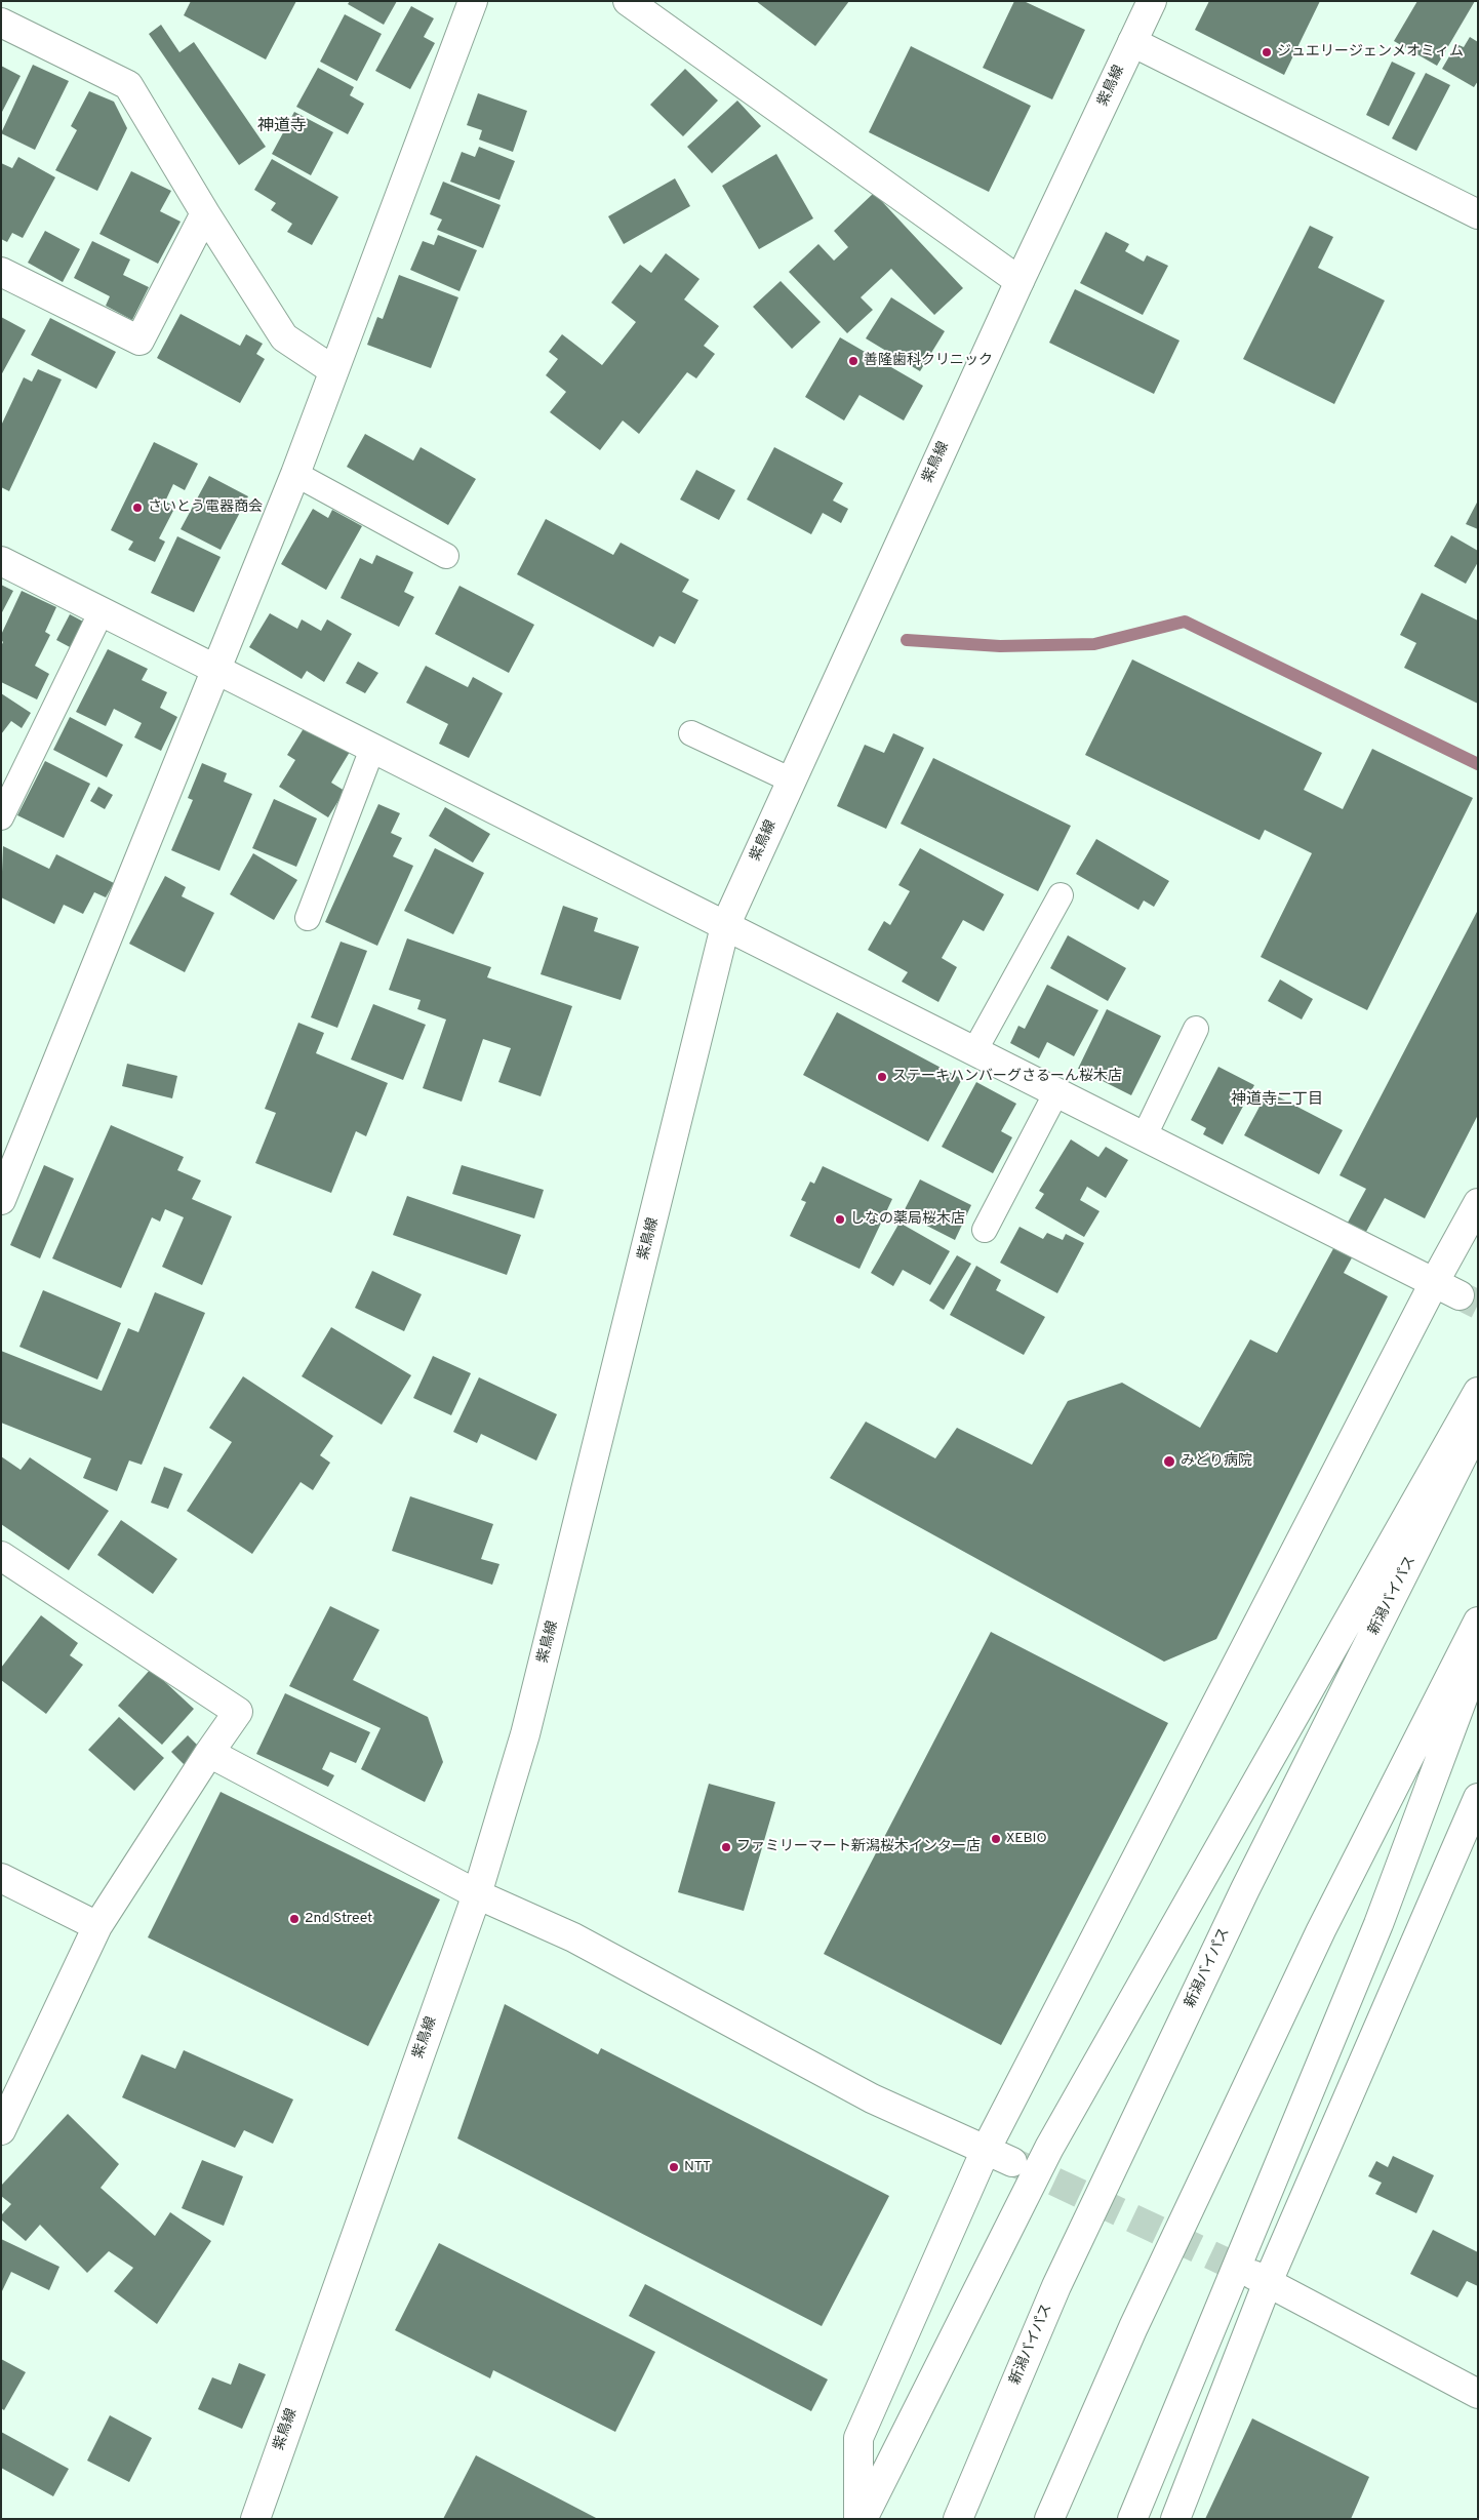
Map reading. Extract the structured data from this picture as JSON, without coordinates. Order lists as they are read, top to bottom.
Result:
{
  "streets": {
    "main road": ["紫鳥線", "新潟バイパス"]
  },
  "districts": ["神道寺", "神道寺二丁目"],
  "places": [
    "ジュエリージェンメオミィム",
    "善隆歯科クリニック",
    "さいとう電器商会",
    "ステーキハンバーグさるーん桜木店",
    "しなの薬局桜木店",
    "みどり病院",
    "XEBIO",
    "ファミリーマート新潟桜木インター店",
    "2nd Street",
    "NTT"
  ]
}
